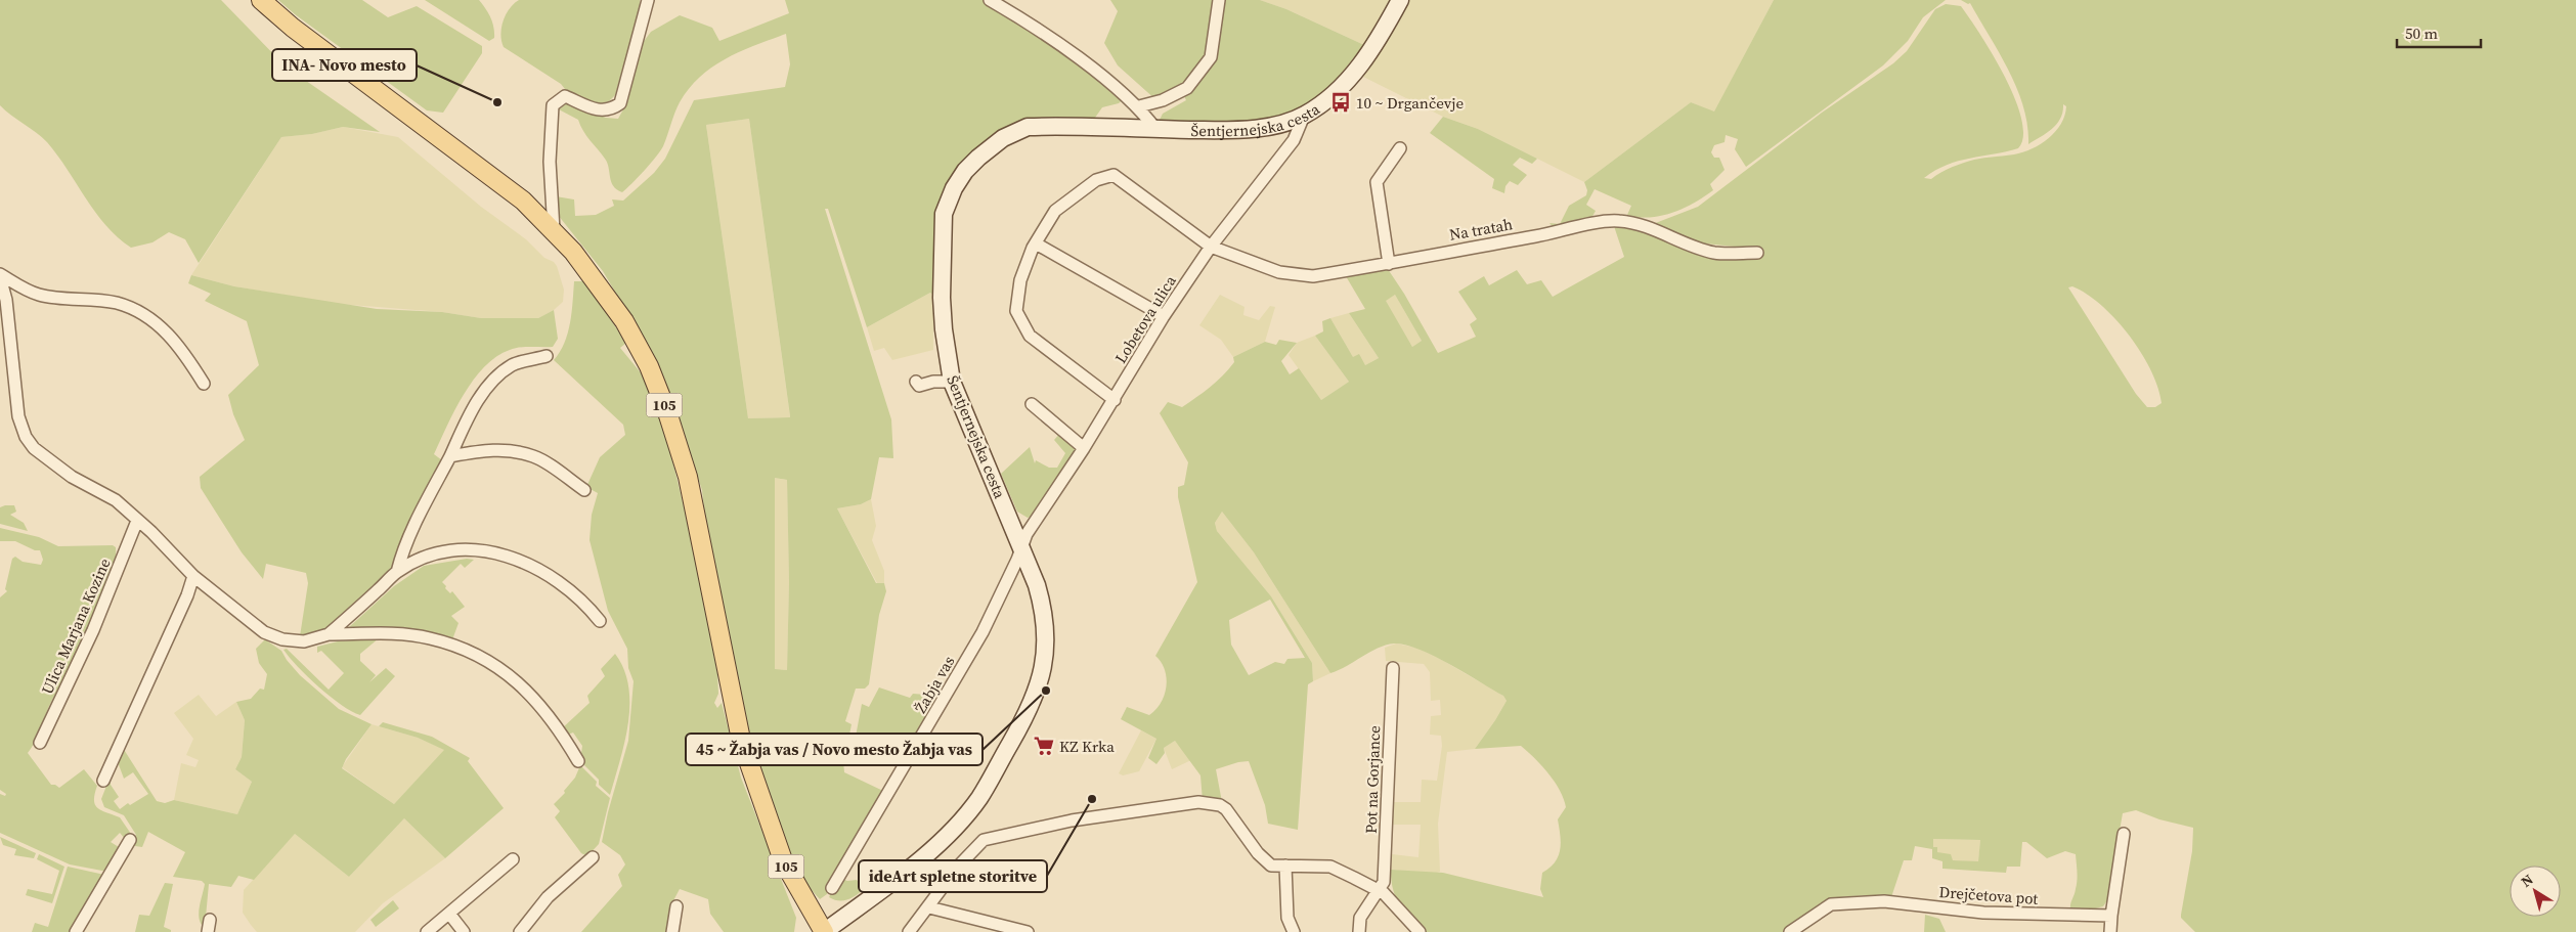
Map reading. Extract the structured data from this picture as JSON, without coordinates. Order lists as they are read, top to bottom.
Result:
{
  "streets": {
    "main road": ["Šentjernejska cesta", "105"],
    "street": [
      "Na tratah",
      "Lobetova ulica",
      "Ulica Marjana Kozine",
      "Žabja vas",
      "Pot na Gorjance",
      "Drejčetova pot"
    ]
  },
  "crossings": [
    ["Šentjernejska cesta", "Lobetova ulica"],
    ["Šentjernejska cesta", "105"],
    ["Šentjernejska cesta", "Žabja vas"],
    ["Na tratah", "Lobetova ulica"],
    ["Lobetova ulica", "Žabja vas"]
  ],
  "places": {
    "other": ["INA- Novo mesto", "45 ~ Žabja vas / Novo mesto Žabja vas", "ideArt spletne storitve"],
    "bus stop": ["10 ~ Drgančevje"],
    "supermarket": ["KZ Krka"]
  },
  "scale_bar": "50 m",
  "north": "top left"
}
